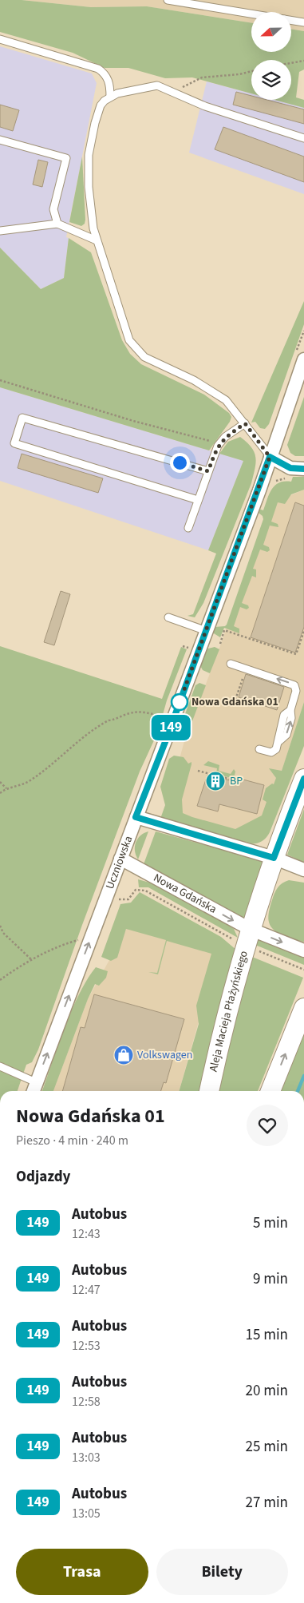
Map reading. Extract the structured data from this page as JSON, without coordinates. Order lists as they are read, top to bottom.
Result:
{
  "streets": {
    "main road": ["Aleja Macieja Płażyńskiego"],
    "street": ["Uczniowska", "Nowa Gdańska"]
  },
  "crossings": [
    ["Uczniowska", "Nowa Gdańska"],
    ["Nowa Gdańska", "Aleja Macieja Płażyńskiego"]
  ],
  "places": {
    "other": ["Nowa Gdańska 01"],
    "building": ["BP"],
    "shop": ["Volkswagen"]
  },
  "lines": ["bus line 149"],
  "north": "left",
  "page": {
    "on_map": "149",
    "heading": [
      ["Nowa Gdańska 01", "Pieszo · 4 min · 240 m"],
      "Odjazdy"
    ],
    "list": [
      {
        "mark": "149",
        "name": "Autobus",
        "note": "12:43",
        "value": "5 min"
      },
      {
        "mark": "149",
        "name": "Autobus",
        "note": "12:47",
        "value": "9 min"
      },
      {
        "mark": "149",
        "name": "Autobus",
        "note": "12:53",
        "value": "15 min"
      },
      {
        "mark": "149",
        "name": "Autobus",
        "note": "12:58",
        "value": "20 min"
      },
      {
        "mark": "149",
        "name": "Autobus",
        "note": "13:03",
        "value": "25 min"
      },
      {
        "mark": "149",
        "name": "Autobus",
        "note": "13:05",
        "value": "27 min"
      }
    ],
    "buttons": ["Trasa", "Bilety"]
  }
}
